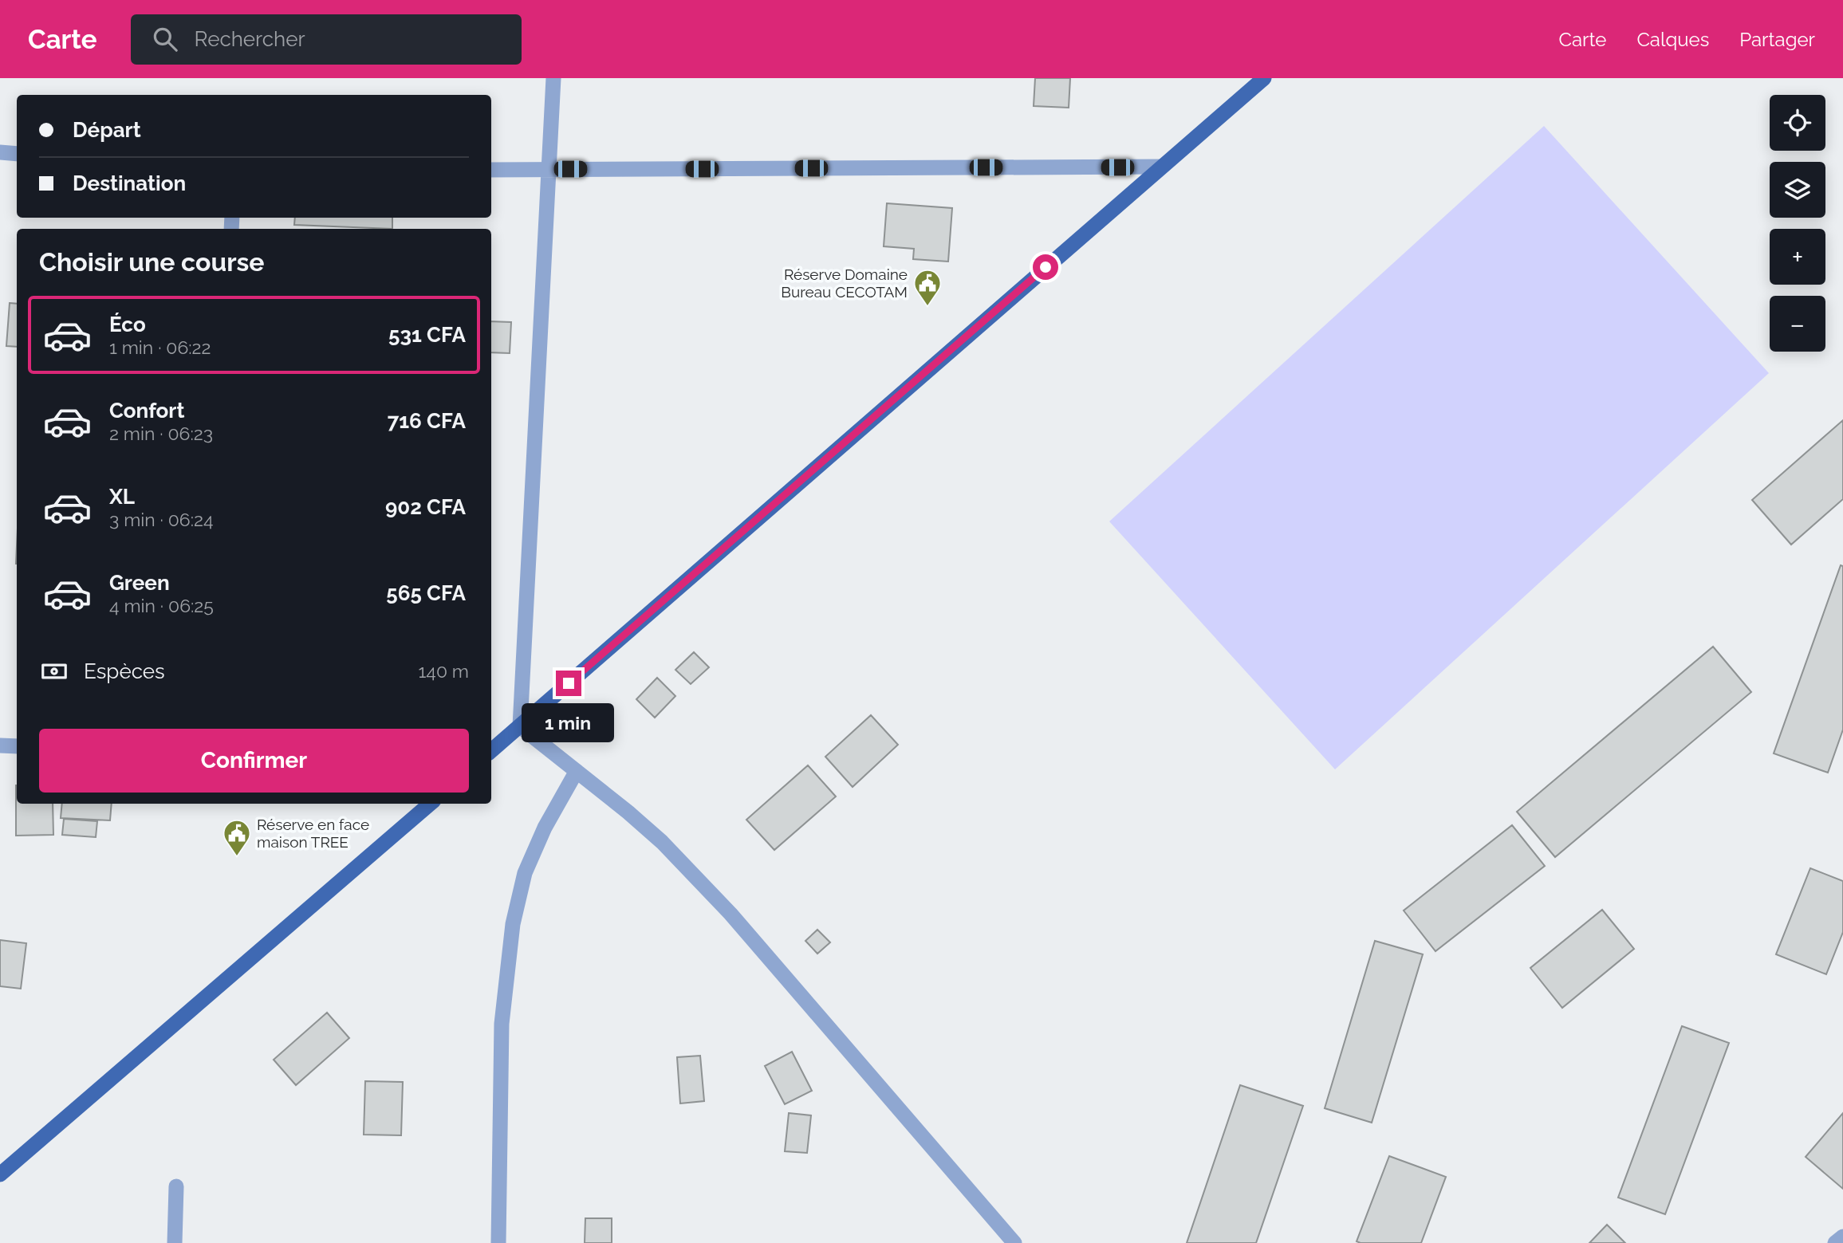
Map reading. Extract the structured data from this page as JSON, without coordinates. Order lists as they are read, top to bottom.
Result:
{
  "places": {
    "public building": ["Réserve Domaine Bureau CECOTAM", "Réserve en face maison TREE"]
  },
  "page": {
    "header": "Carte",
    "search": "Rechercher",
    "nav": ["Carte", "Calques", "Partager"],
    "map_buttons": ["+", "−"],
    "banner": ["Départ", "Destination"],
    "heading": "Choisir une course",
    "list": [
      {
        "name": "Éco",
        "note": "1 min · 06:22",
        "value": "531 CFA"
      },
      {
        "name": "Confort",
        "note": "2 min · 06:23",
        "value": "716 CFA"
      },
      {
        "name": "XL",
        "note": "3 min · 06:24",
        "value": "902 CFA"
      },
      {
        "name": "Green",
        "note": "4 min · 06:25",
        "value": "565 CFA"
      }
    ],
    "pay": ["Espèces", "140 m"],
    "bubble": "1 min",
    "buttons": "Confirmer"
  }
}
